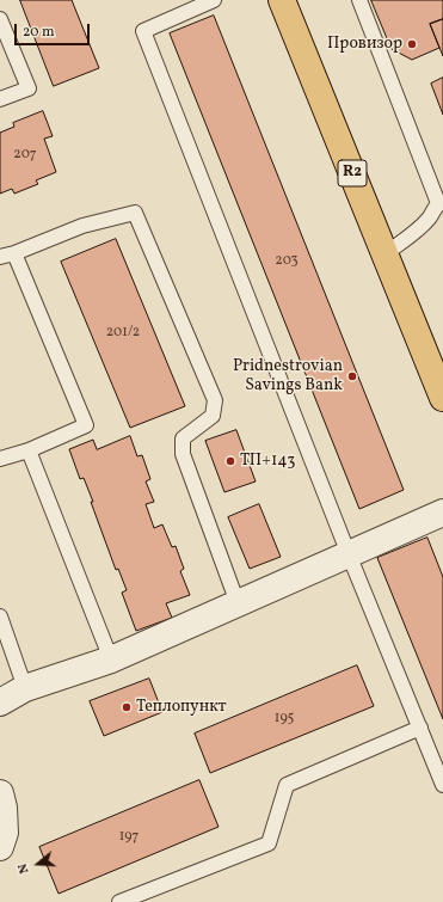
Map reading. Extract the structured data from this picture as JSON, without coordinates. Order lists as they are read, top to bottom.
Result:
{
  "streets": {
    "main road": ["R2"]
  },
  "places": [
    "Провизор",
    "Pridnestrovian Savings Bank",
    "ТП+143",
    "Теплопункт"
  ],
  "house_numbers": [
    "207",
    "203",
    "201/2",
    "195",
    "197"
  ],
  "scale_bar": "20 m",
  "north": "left"
}
